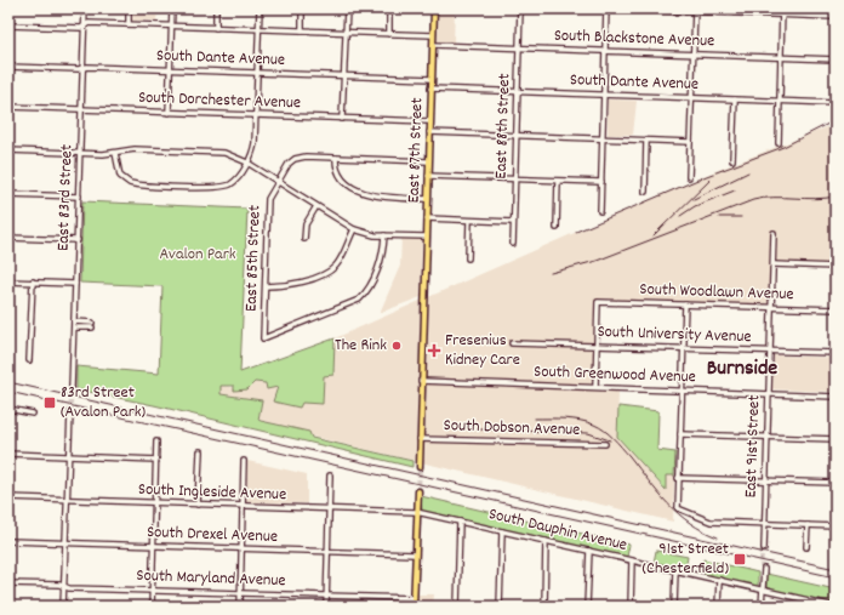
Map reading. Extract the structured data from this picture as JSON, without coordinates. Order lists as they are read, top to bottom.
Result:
{
  "streets": {
    "main road": ["East 87th Street"],
    "street": [
      "South Blackstone Avenue",
      "South Dante Avenue",
      "South Dorchester Avenue",
      "East 88th Street",
      "East 83rd Street",
      "East 85th Street",
      "South Woodlawn Avenue",
      "South University Avenue",
      "South Greenwood Avenue",
      "South Dobson Avenue",
      "East 91st Street",
      "South Ingleside Avenue",
      "South Dauphin Avenue",
      "South Drexel Avenue",
      "South Maryland Avenue"
    ]
  },
  "crossings": [
    ["South Blackstone Avenue", "East 88th Street"],
    ["South Blackstone Avenue", "East 87th Street"],
    ["South Dante Avenue", "East 88th Street"],
    ["South Dante Avenue", "East 87th Street"],
    ["South Dante Avenue", "East 83rd Street"],
    ["South Dorchester Avenue", "East 87th Street"],
    ["South Dorchester Avenue", "East 83rd Street"],
    ["East 87th Street", "East 85th Street"],
    ["East 87th Street", "South Greenwood Avenue"],
    ["East 87th Street", "South Dobson Avenue"],
    ["South Woodlawn Avenue", "South University Avenue"],
    ["South Woodlawn Avenue", "East 91st Street"],
    ["South University Avenue", "East 91st Street"],
    ["South Greenwood Avenue", "East 91st Street"],
    ["South Ingleside Avenue", "South Dauphin Avenue"]
  ],
  "districts": ["Burnside"],
  "parks": ["Avalon Park"],
  "places": {
    "other": ["The Rink"],
    "health": ["Fresenius Kidney Care"],
    "transit": ["83rd Street (Avalon Park)", "91st Street (Chesterfield)"]
  }
}
